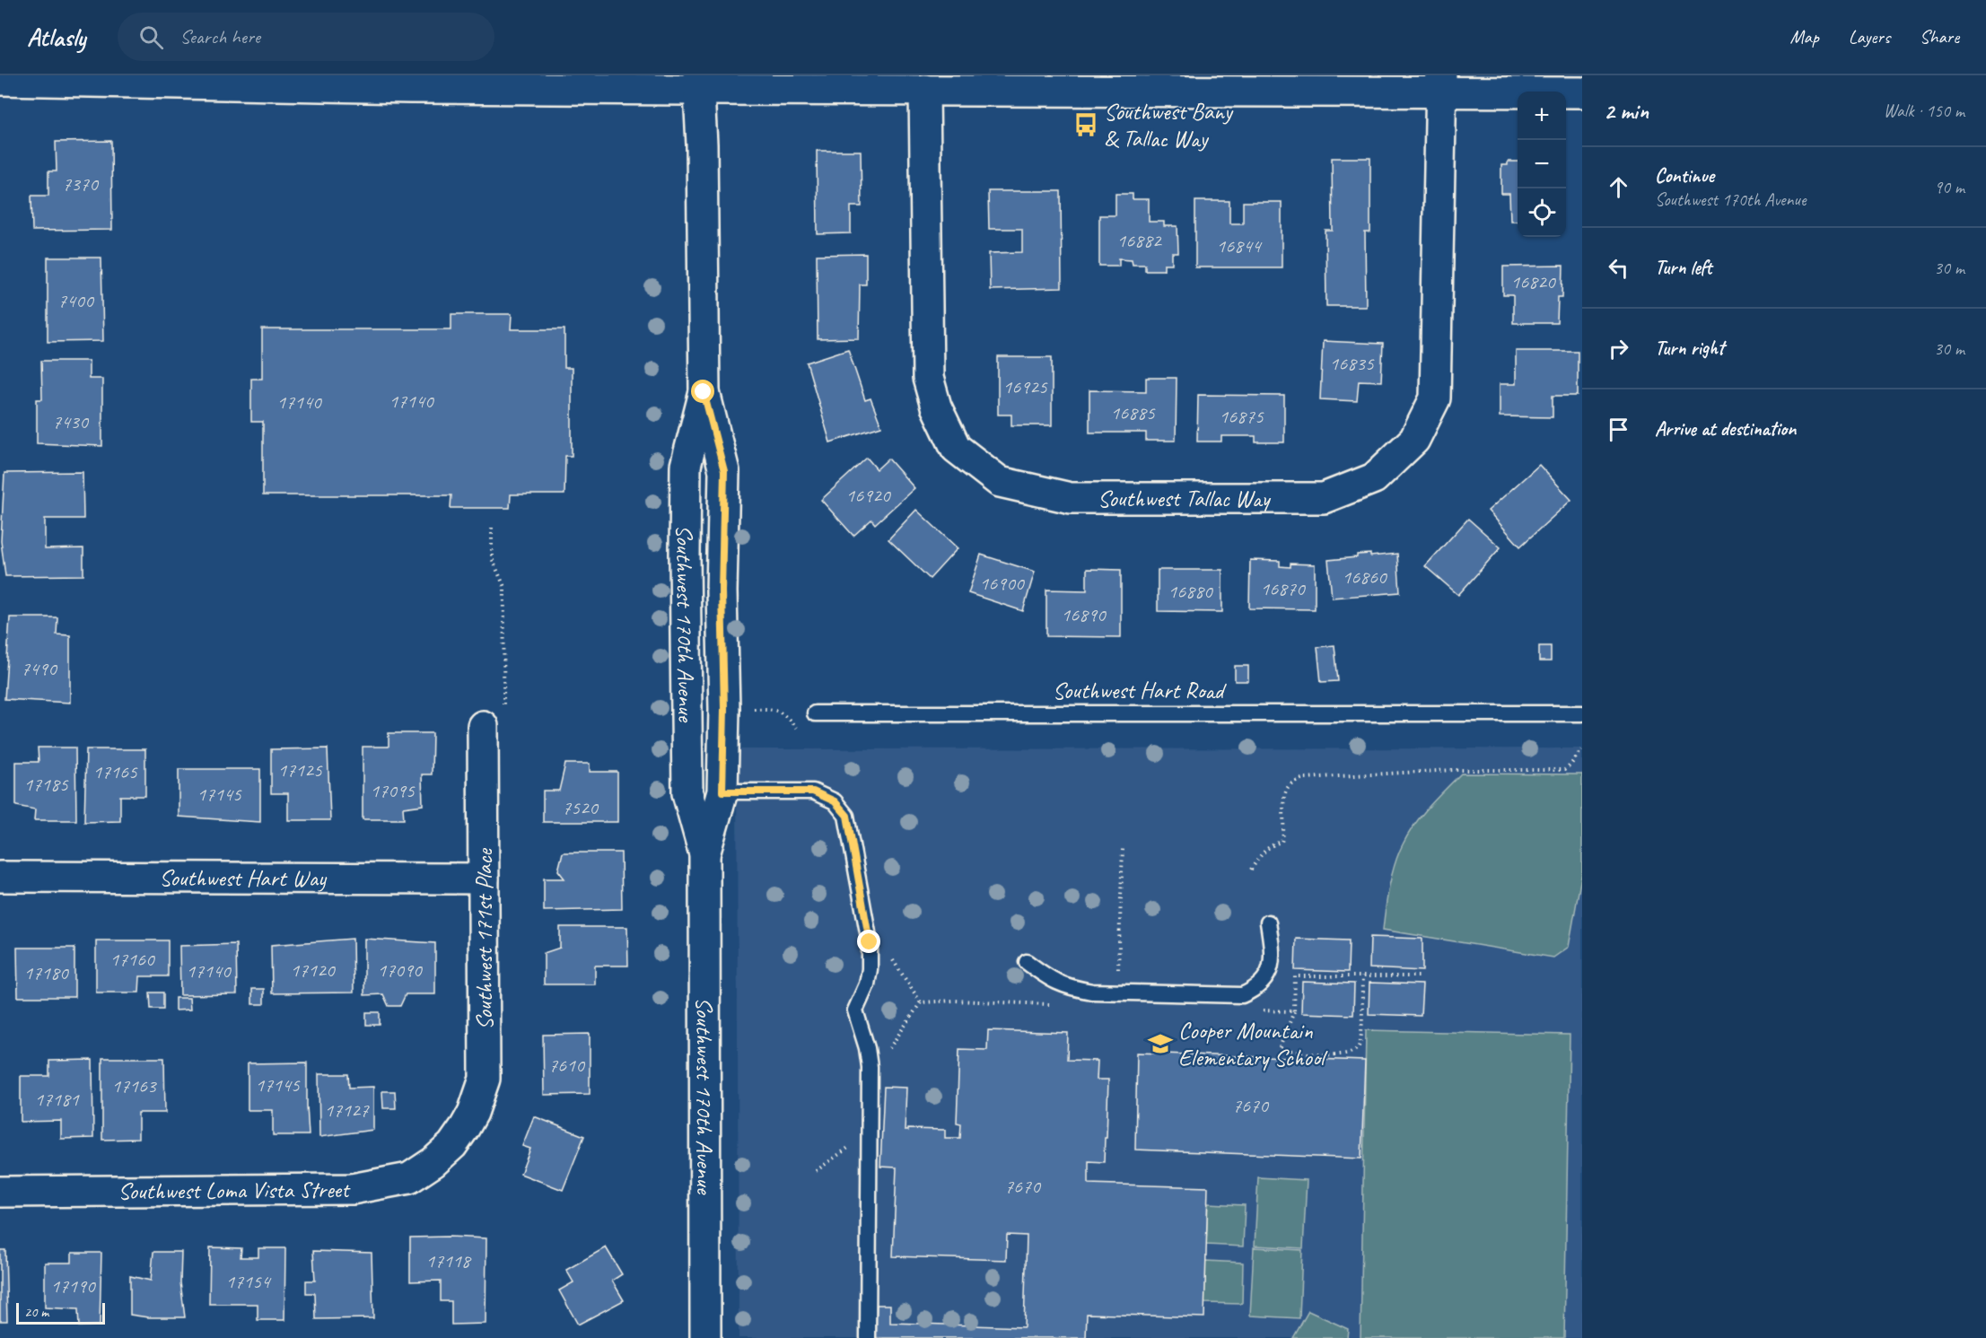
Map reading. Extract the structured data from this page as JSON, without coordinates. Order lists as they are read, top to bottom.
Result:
{
  "streets": {
    "street": [
      "Southwest Tallac Way",
      "Southwest 170th Avenue",
      "Southwest Hart Way",
      "Southwest 171st Place",
      "Southwest Loma Vista Street"
    ],
    "lane": ["Southwest Hart Road"]
  },
  "crossings": [
    ["Southwest Hart Way", "Southwest 171st Place"],
    ["Southwest 171st Place", "Southwest Loma Vista Street"]
  ],
  "places": {
    "bus stop": ["Southwest Bany & Tallac Way"],
    "school or university": ["Cooper Mountain Elementary School"]
  },
  "house_numbers": [
    "7370",
    "16882",
    "16844",
    "16820",
    "7400",
    "16835",
    "16925",
    "17140",
    "17140",
    "16885",
    "16875",
    "7430",
    "16920",
    "16860",
    "16900",
    "16870",
    "16880",
    "16890",
    "7490",
    "17125",
    "17165",
    "17185",
    "17095",
    "17145",
    "7520",
    "17160",
    "17120",
    "17090",
    "17140",
    "17180",
    "7610",
    "17145",
    "17163",
    "17181",
    "7670",
    "17127",
    "7670",
    "17118",
    "17154",
    "17190"
  ],
  "scale_bar": "20 m",
  "page": {
    "header": "Atlasly",
    "search": "Search here",
    "nav": ["Map", "Layers", "Share"],
    "heading": ["2 min", "Walk · 150 m"],
    "map_buttons": ["+", "−"],
    "list": [
      ["Continue", "Southwest 170th Avenue", "90 m"],
      ["Turn left", "30 m"],
      ["Turn right", "30 m"],
      "Arrive at destination"
    ],
    "scale": "20 m"
  }
}
